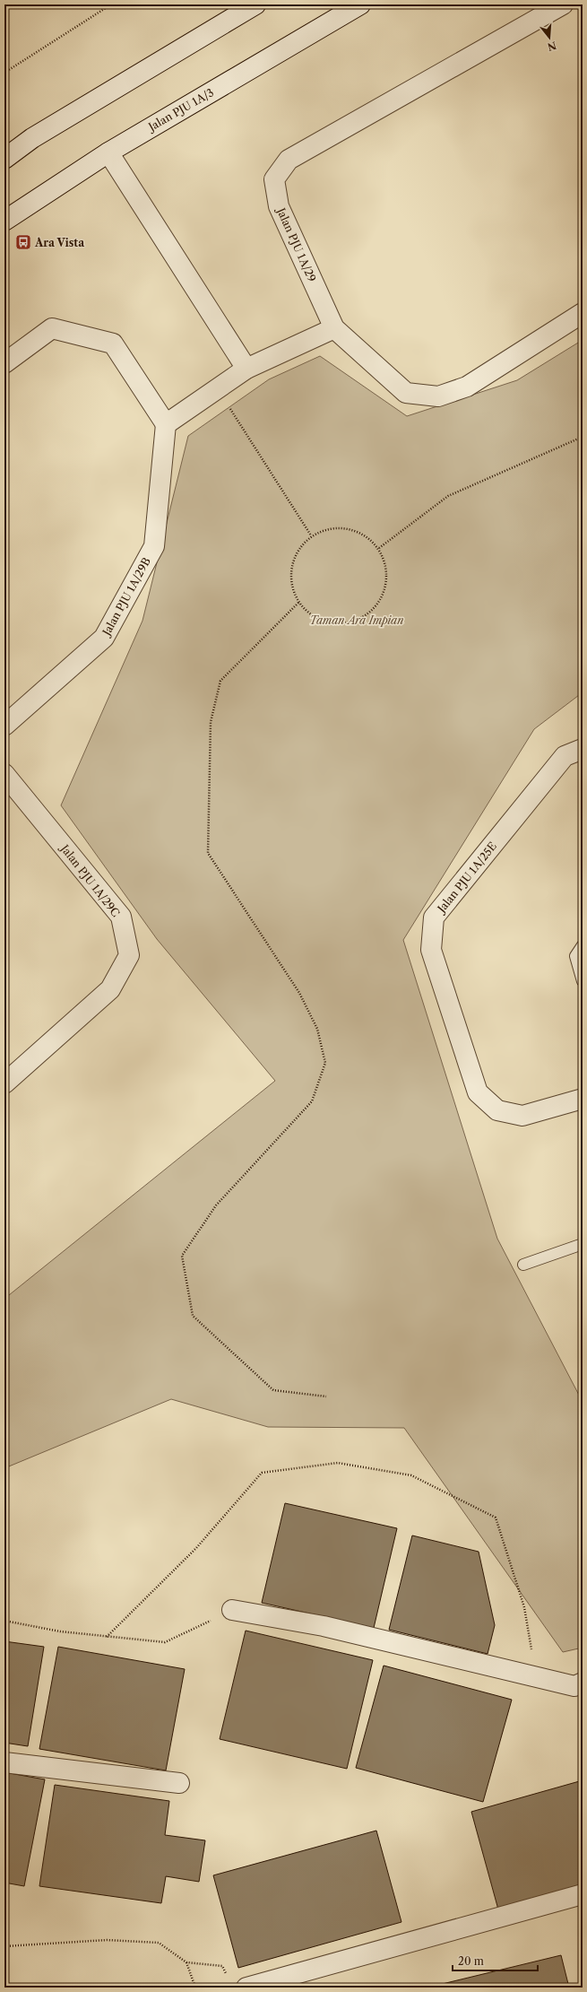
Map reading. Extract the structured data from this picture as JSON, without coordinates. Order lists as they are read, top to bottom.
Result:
{
  "streets": {
    "street": [
      "Jalan PJU 1A/3",
      "Jalan PJU 1A/29",
      "Jalan PJU 1A/29B",
      "Jalan PJU 1A/25E",
      "Jalan PJU 1A/29C"
    ]
  },
  "parks": ["Taman Ara Impian"],
  "places": {
    "bus stop": ["Ara Vista"]
  },
  "scale_bar": "20 m",
  "north": "bottom"
}
